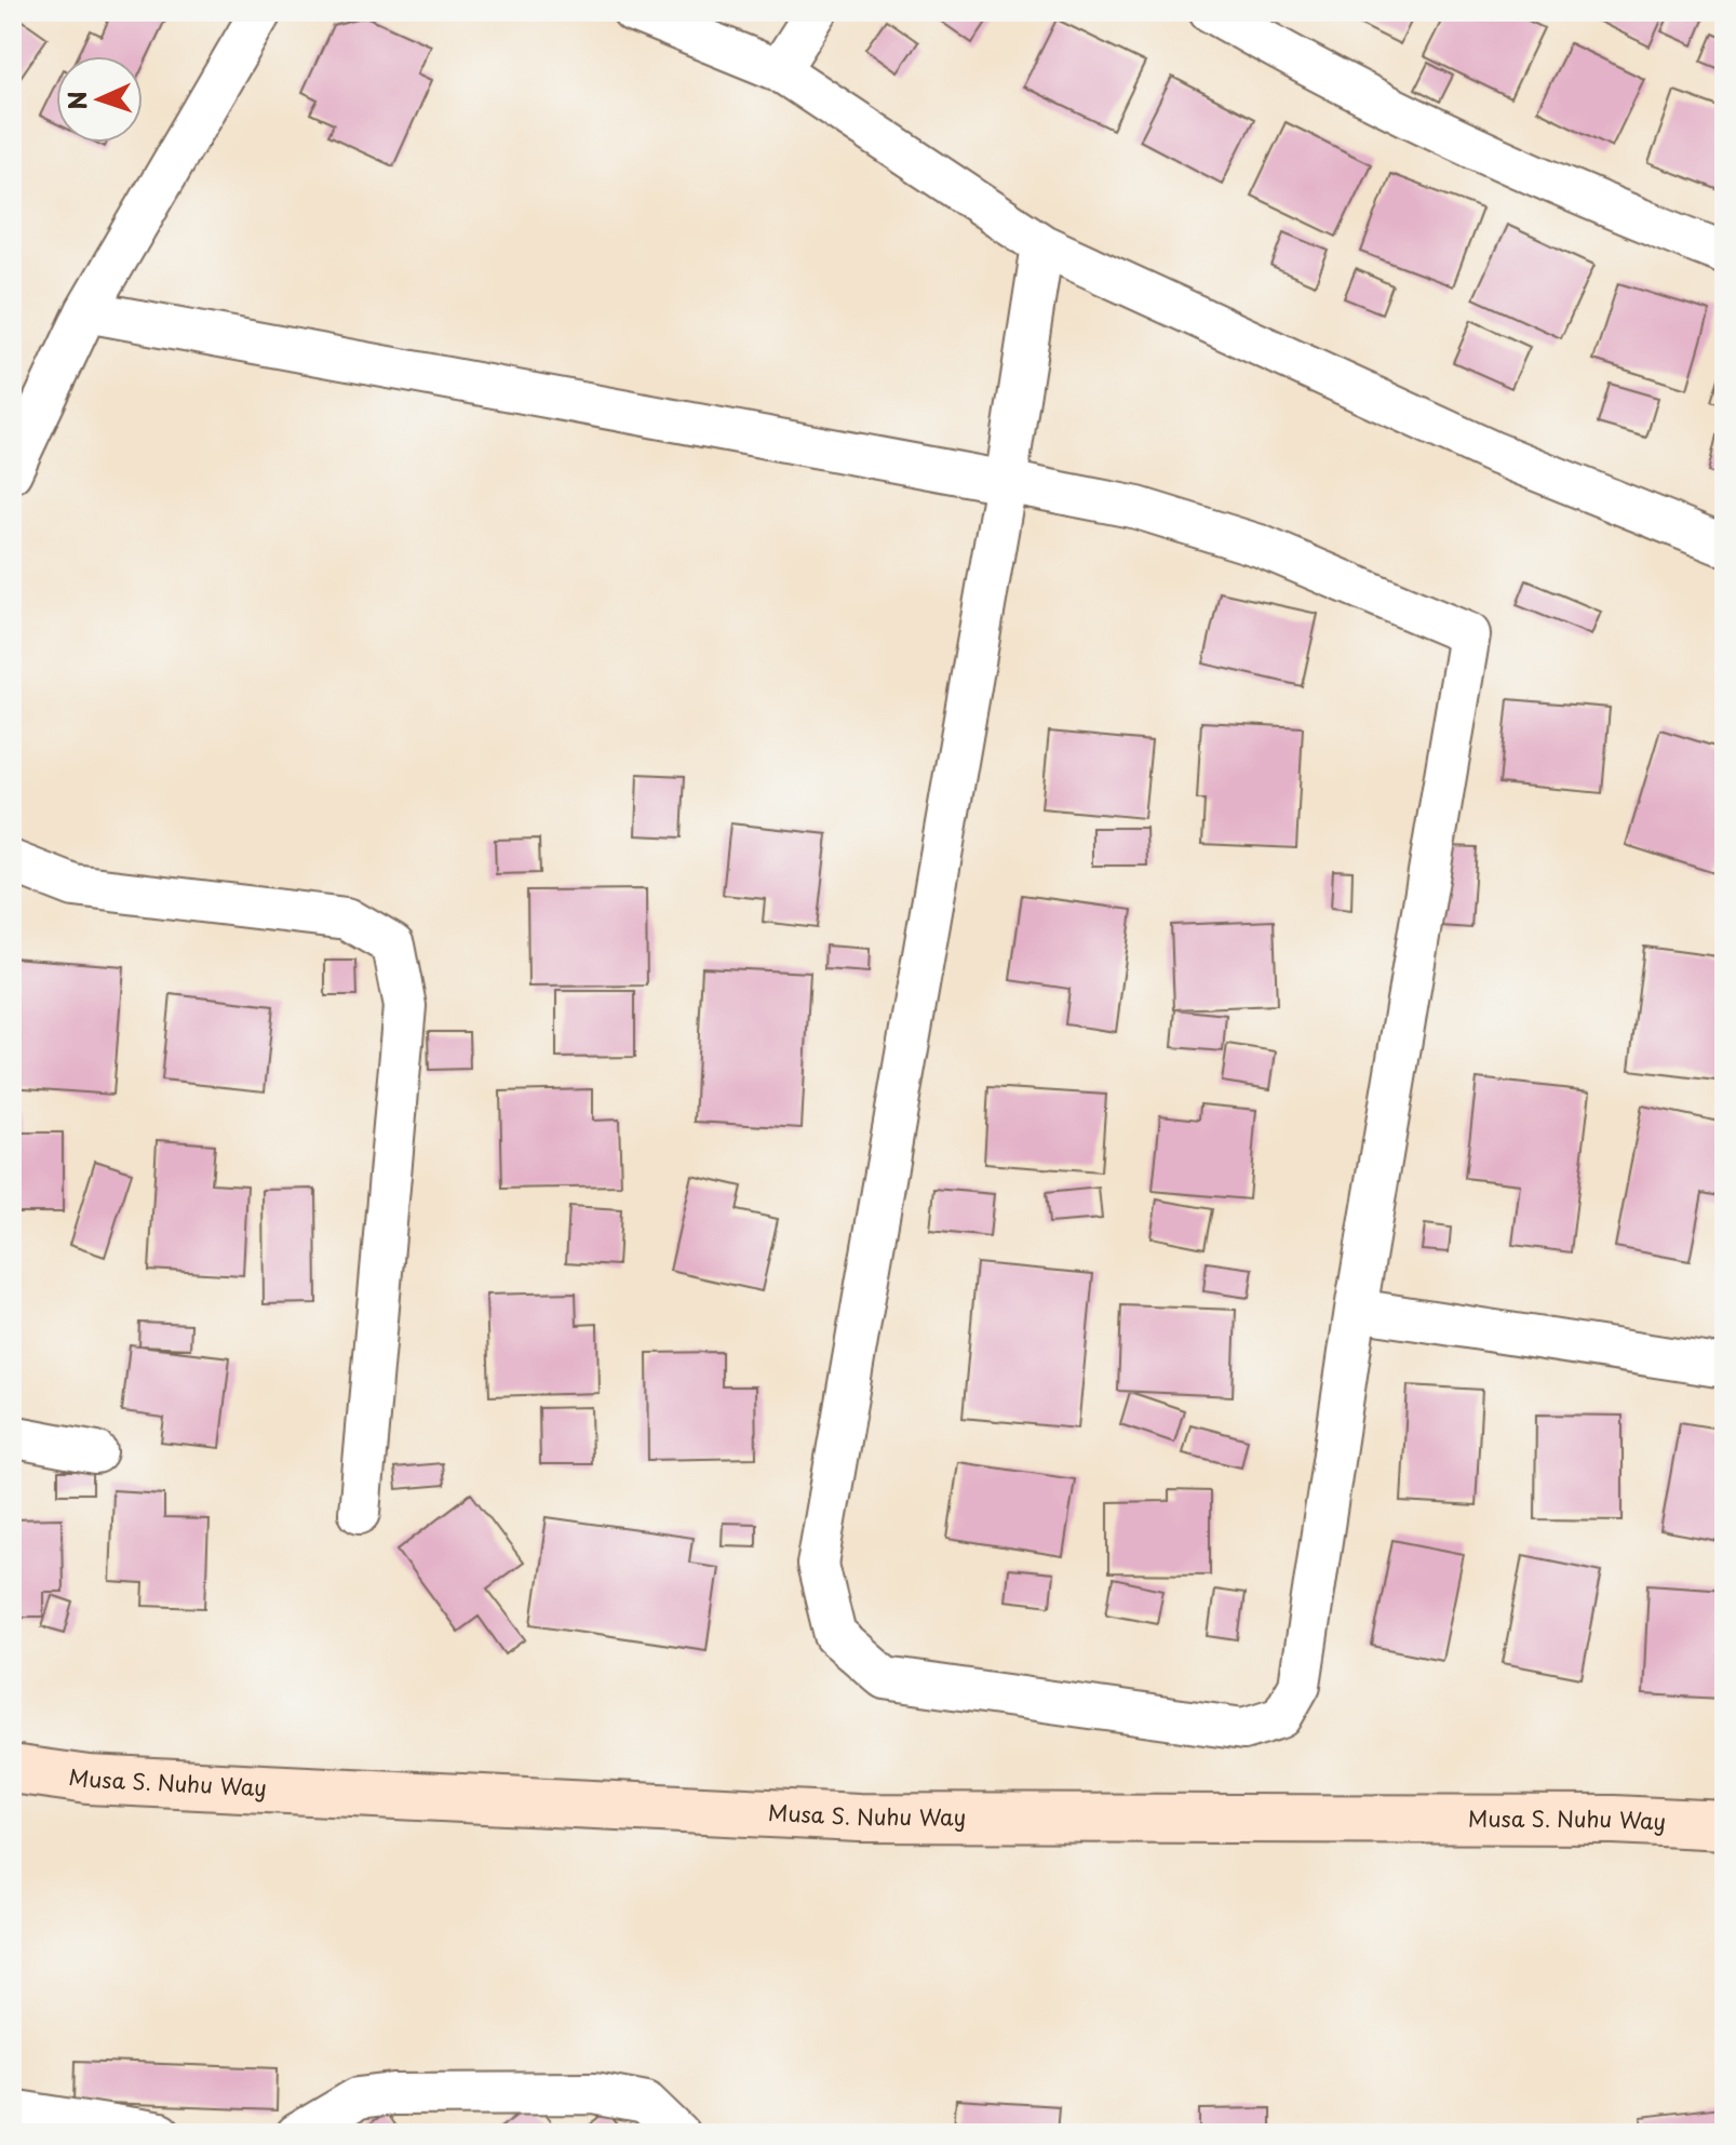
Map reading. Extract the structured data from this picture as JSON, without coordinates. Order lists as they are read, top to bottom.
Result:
{
  "streets": {
    "street": ["Musa S. Nuhu Way"]
  },
  "north": "left"
}
